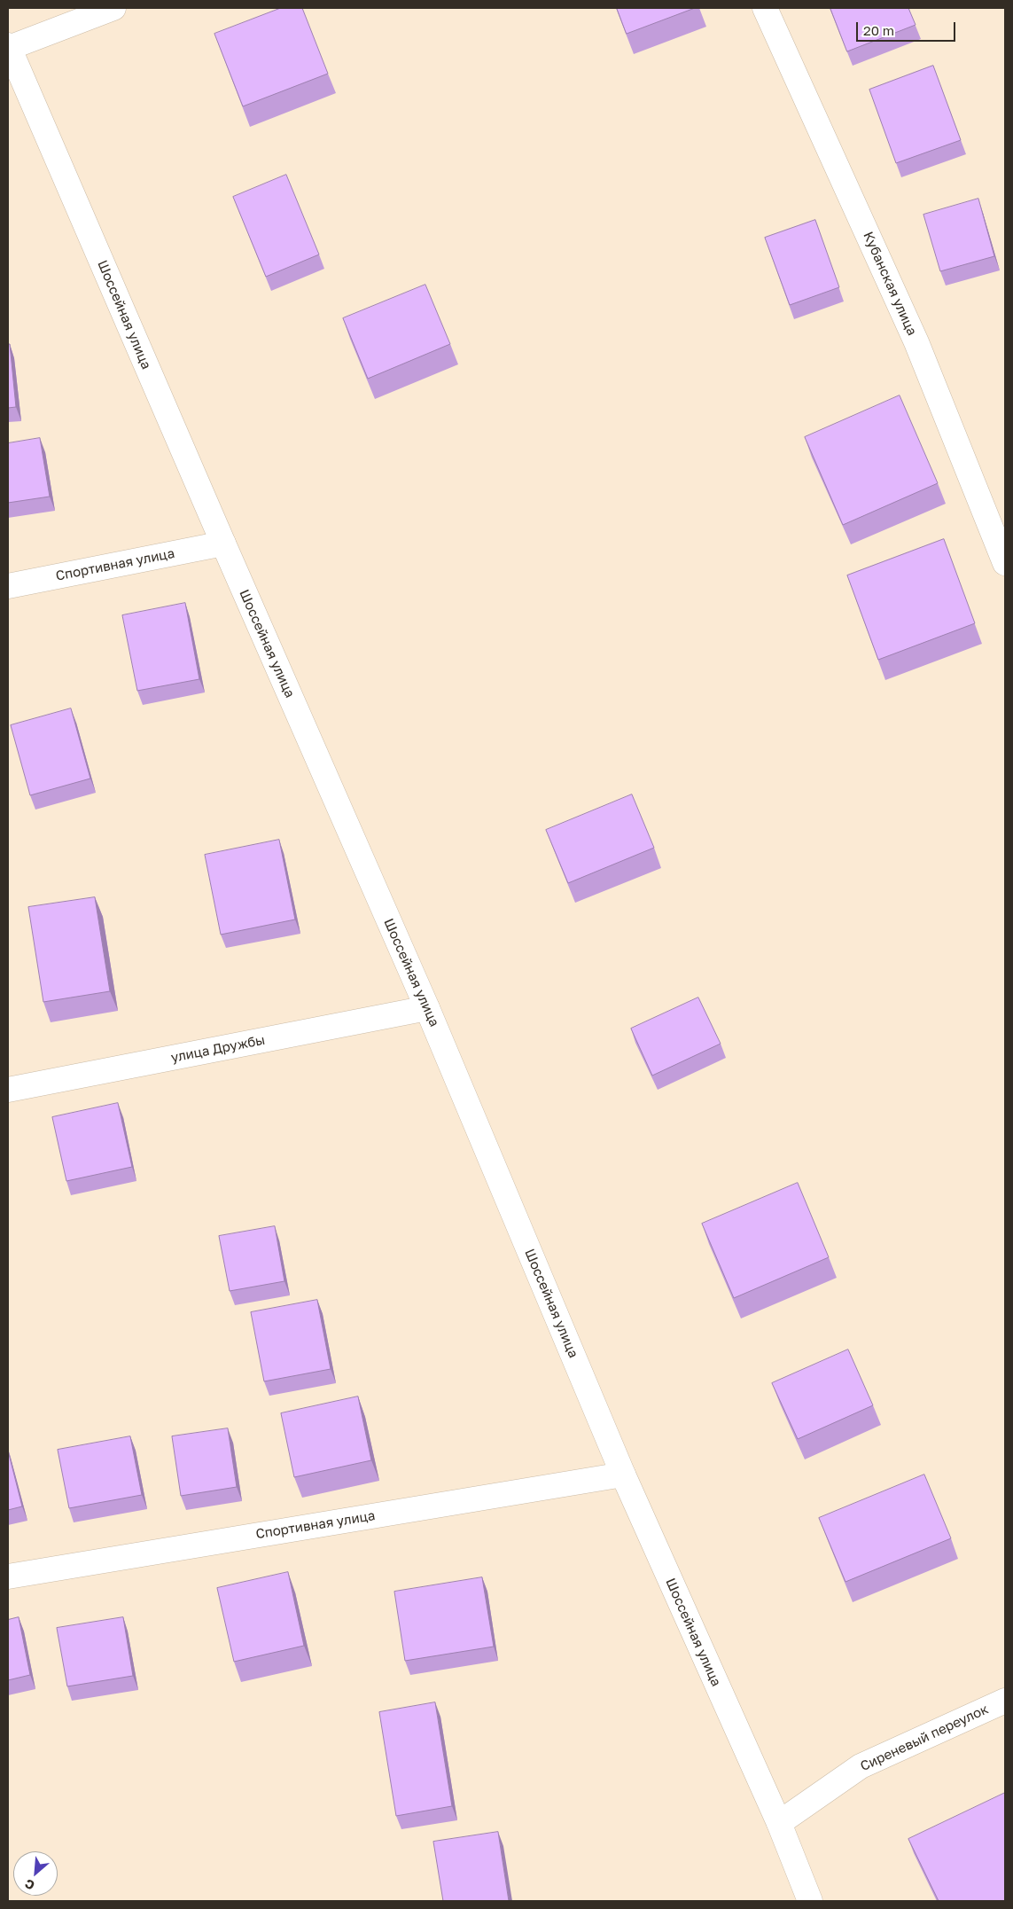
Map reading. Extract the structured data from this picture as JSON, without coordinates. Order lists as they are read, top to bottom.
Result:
{
  "streets": {
    "street": [
      "Кубанская улица",
      "Шоссейная улица",
      "Спортивная улица",
      "улица Дружбы",
      "Сиреневый переулок"
    ]
  },
  "crossings": [
    ["Шоссейная улица", "Спортивная улица"],
    ["Шоссейная улица", "улица Дружбы"],
    ["Шоссейная улица", "Сиреневый переулок"]
  ],
  "scale_bar": "20 m",
  "north": "bottom left"
}
